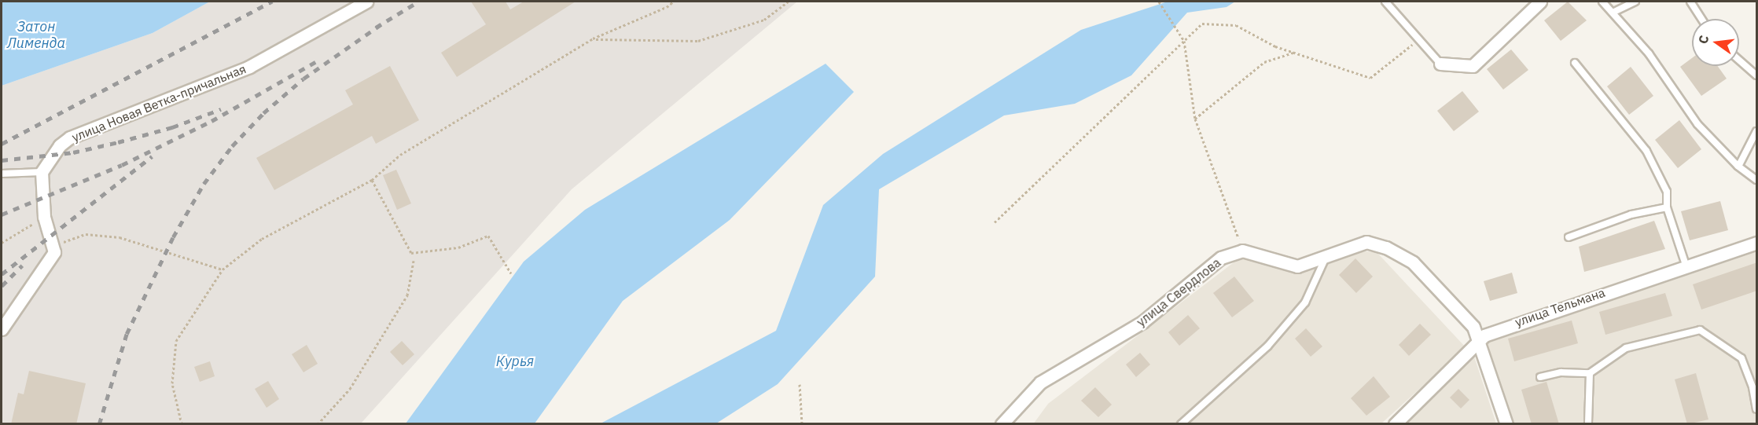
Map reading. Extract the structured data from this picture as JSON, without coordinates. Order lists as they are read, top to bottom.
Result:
{
  "streets": {
    "street": ["улица Новая Ветка-причальная", "улица Свердлова", "улица Тельмана"]
  },
  "water": ["Затон Лименда", "Курья"],
  "north": "left"
}
